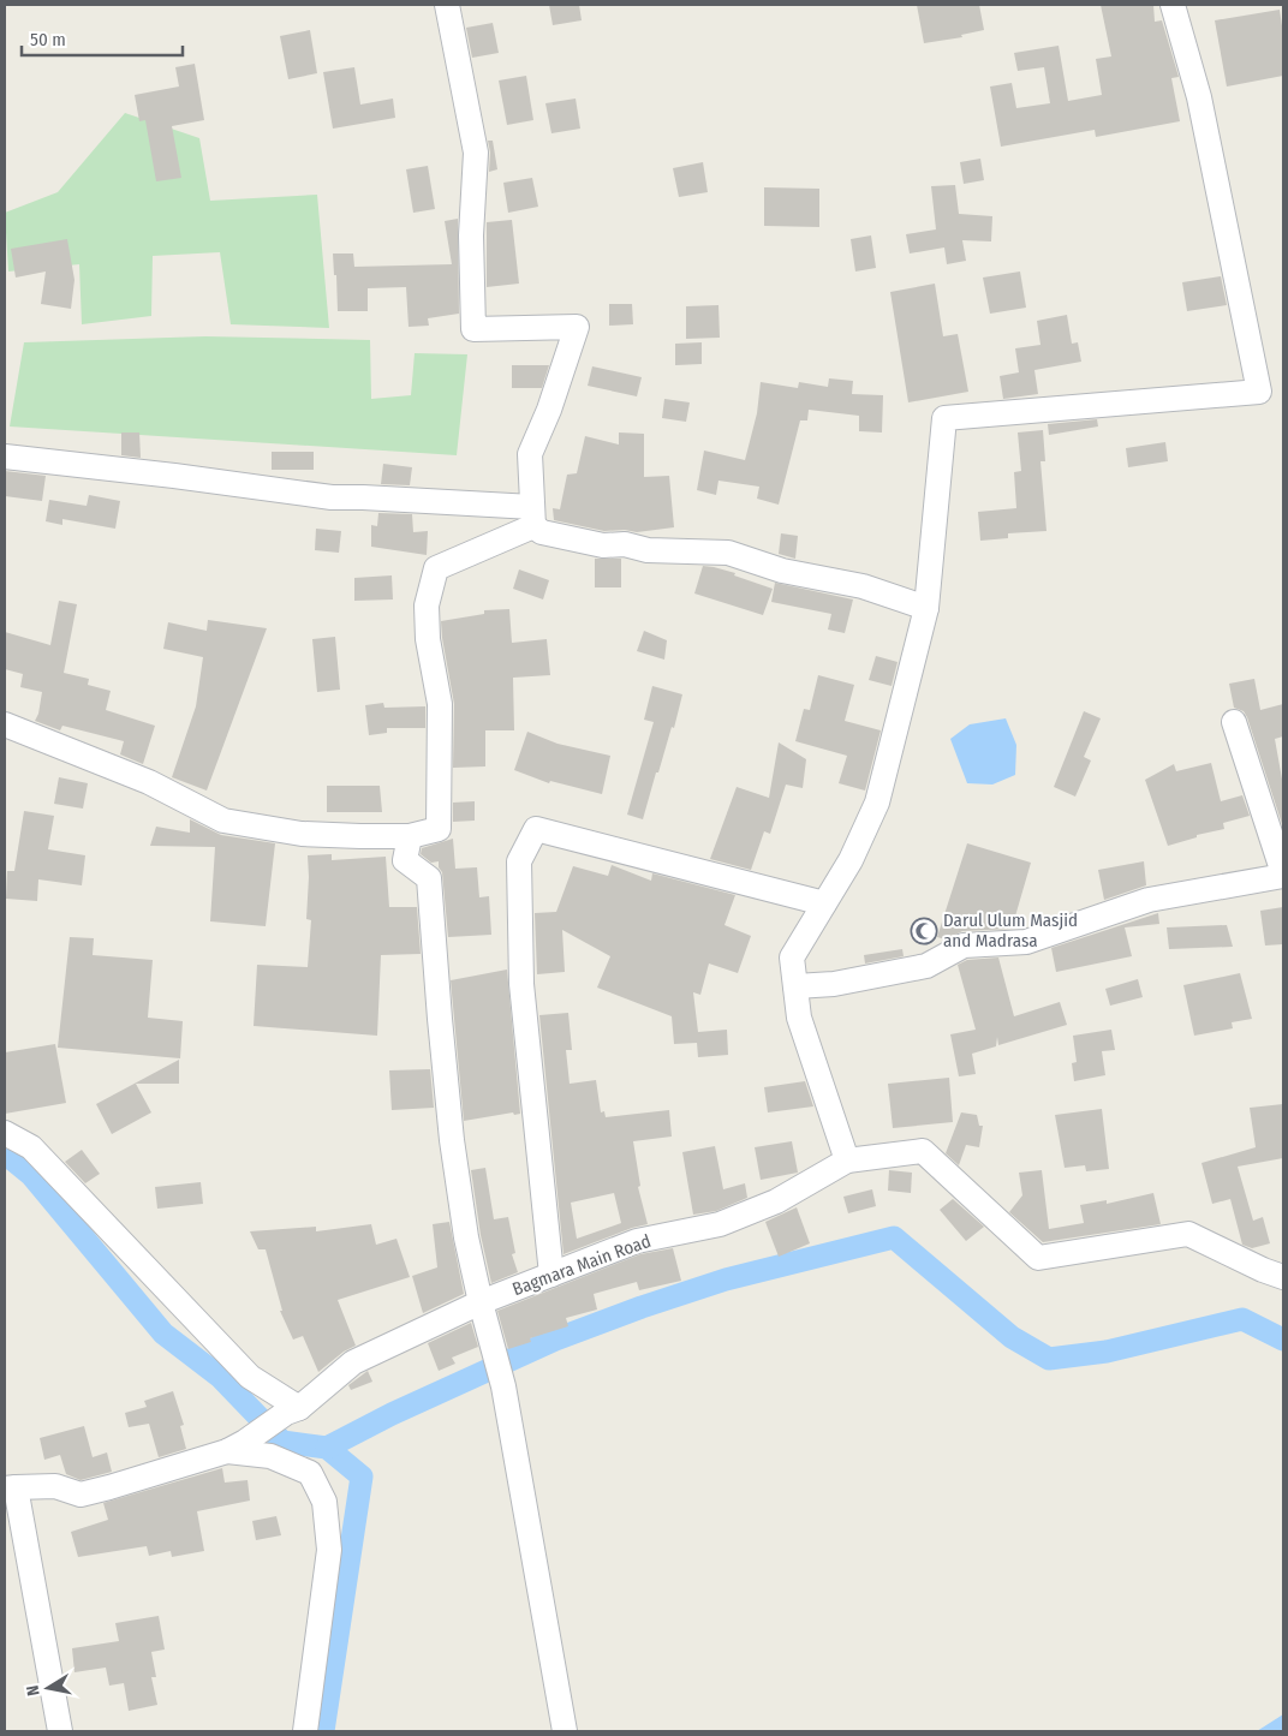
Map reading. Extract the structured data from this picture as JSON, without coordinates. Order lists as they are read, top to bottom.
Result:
{
  "streets": {
    "street": ["Bagmara Main Road"]
  },
  "places": {
    "mosque": ["Darul Ulum Masjid and Madrasa"]
  },
  "scale_bar": "50 m",
  "north": "left"
}
